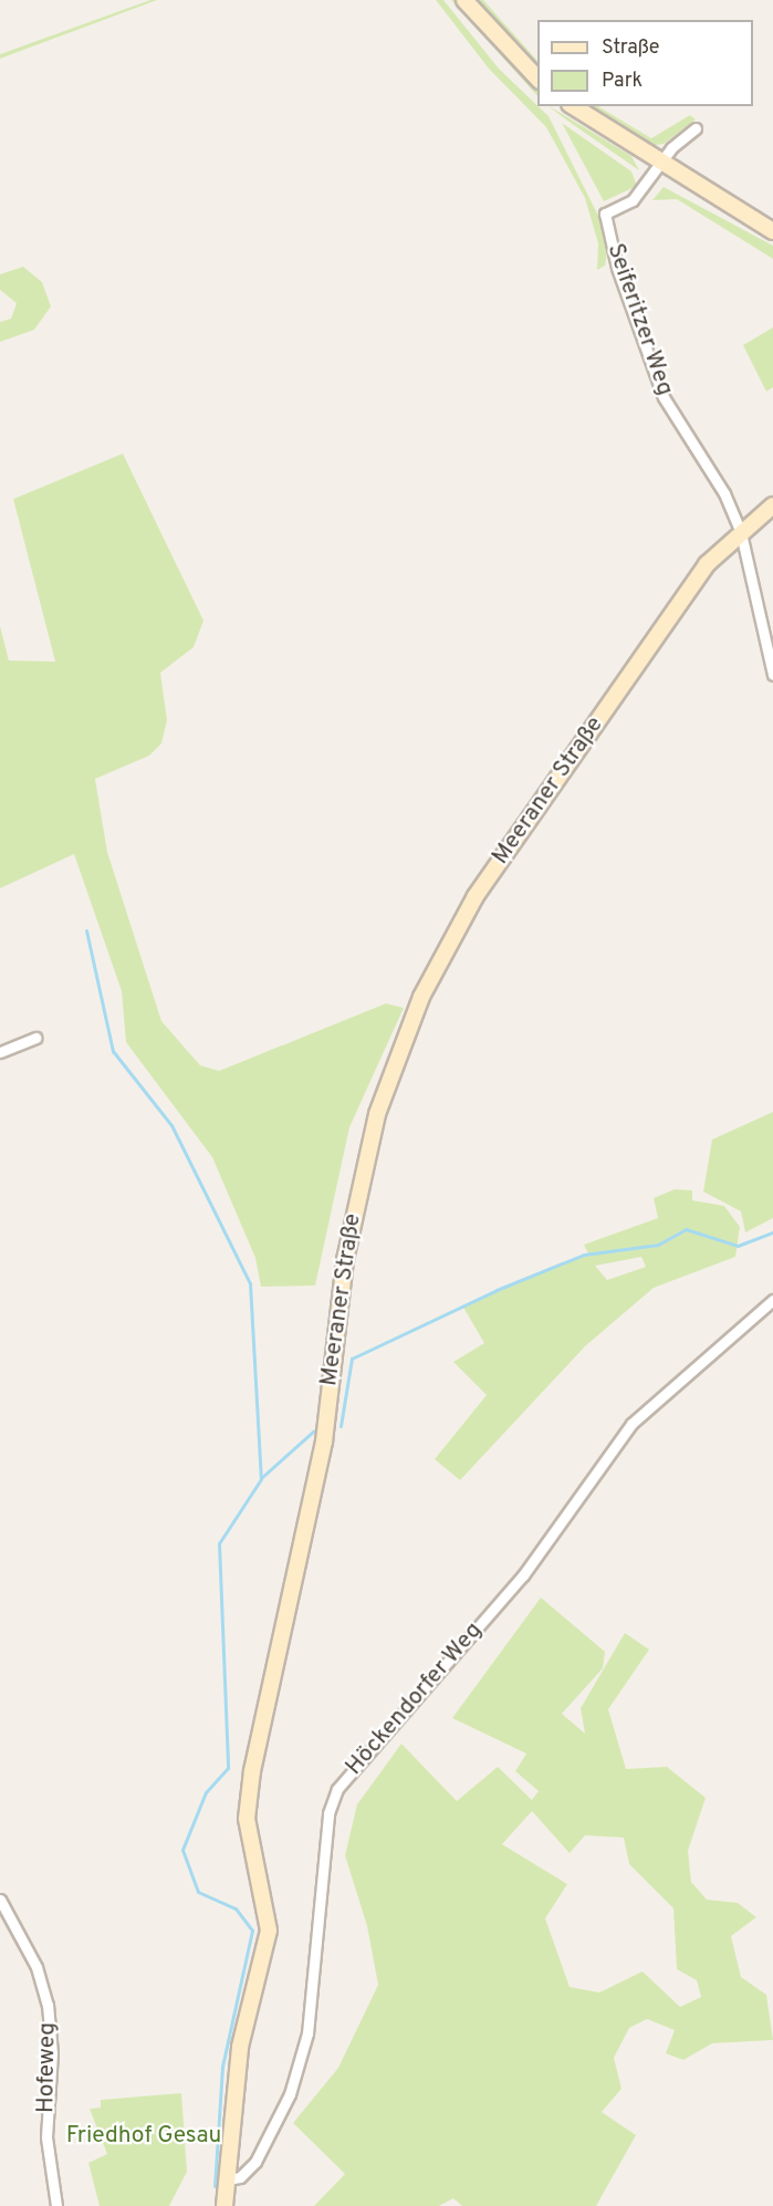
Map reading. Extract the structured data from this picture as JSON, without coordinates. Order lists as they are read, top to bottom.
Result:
{
  "streets": {
    "street": [
      "Seiferitzer Weg",
      "Meeraner Straße",
      "Höckendorfer Weg",
      "Hofeweg"
    ]
  },
  "crossings": [
    ["Seiferitzer Weg", "Meeraner Straße"],
    ["Meeraner Straße", "Höckendorfer Weg"]
  ],
  "parks": ["Friedhof Gesau"],
  "legend": ["Straße", "Park"]
}
